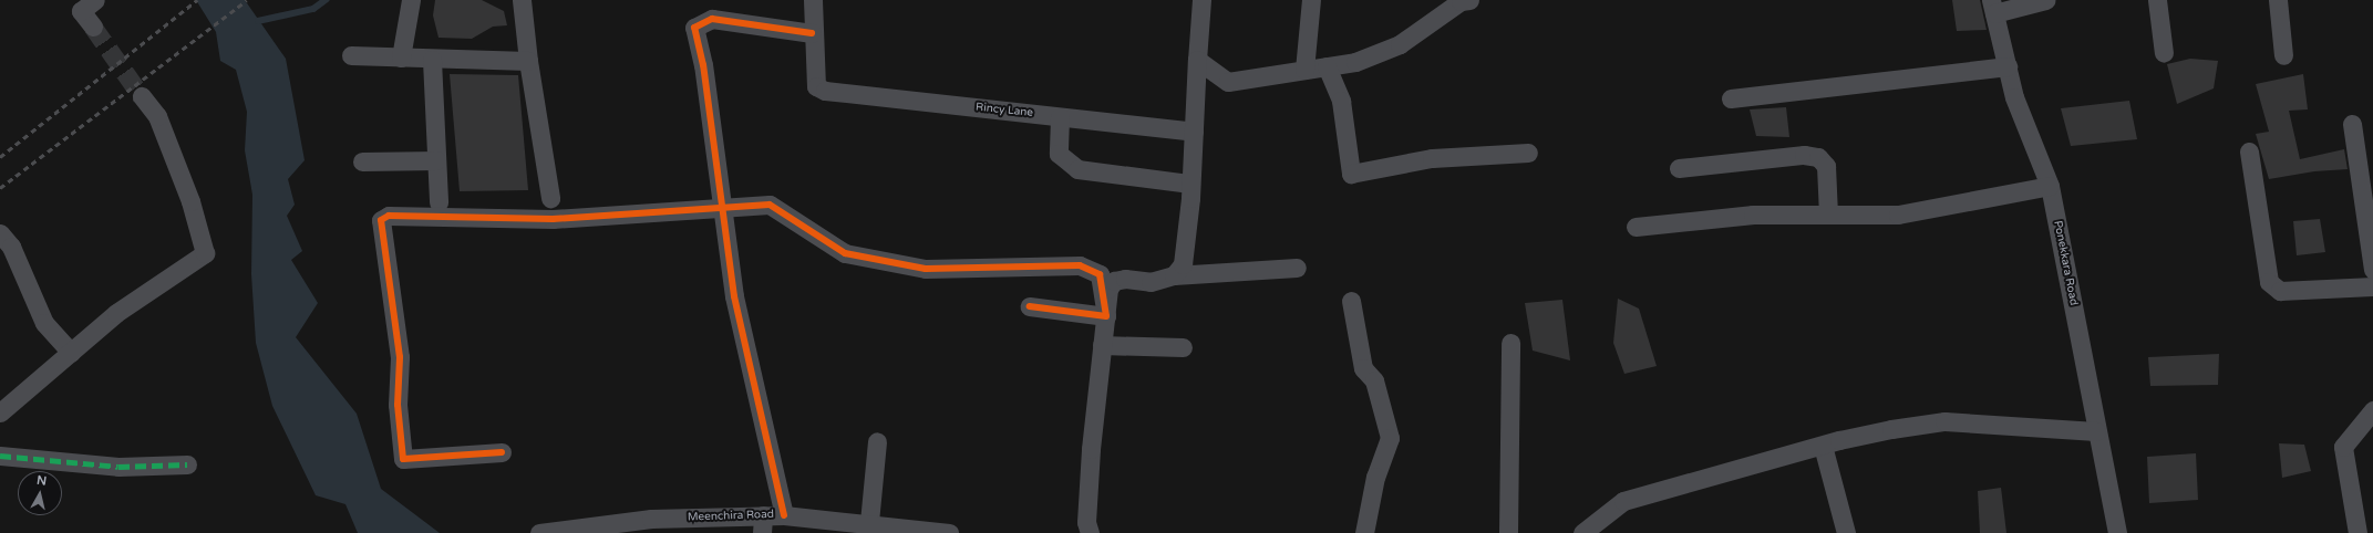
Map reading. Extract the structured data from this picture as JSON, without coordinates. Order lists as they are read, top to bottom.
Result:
{
  "streets": {
    "street": ["Rincy Lane", "Ponekkara Road", "Meenchira Road"]
  },
  "north": "top"
}
